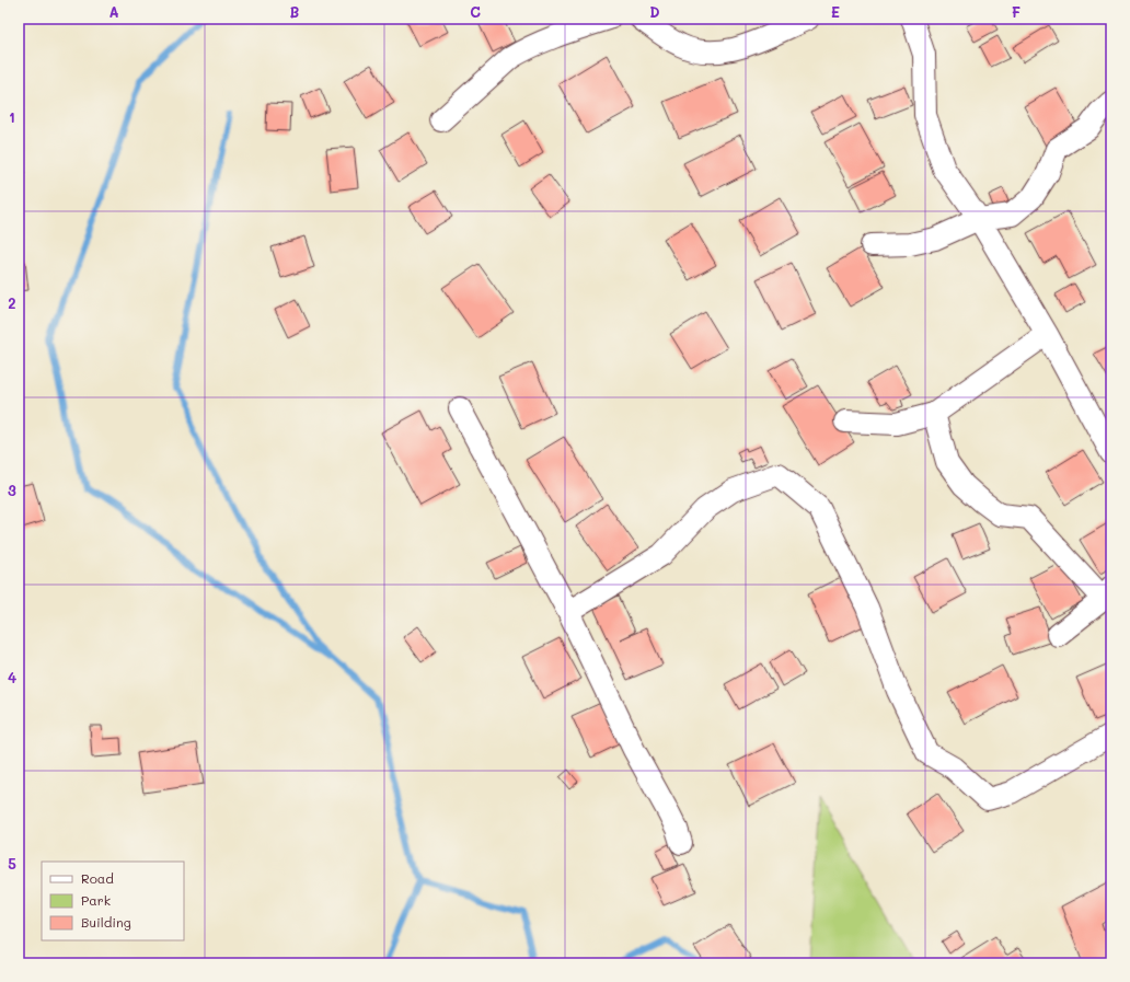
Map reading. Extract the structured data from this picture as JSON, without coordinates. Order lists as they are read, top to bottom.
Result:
{
  "legend": ["Road", "Park", "Building"],
  "grid": {
    "columns": [
      "A",
      "B",
      "C",
      "D",
      "E",
      "F"
    ],
    "rows": [
      "1",
      "2",
      "3",
      "4",
      "5"
    ]
  }
}
